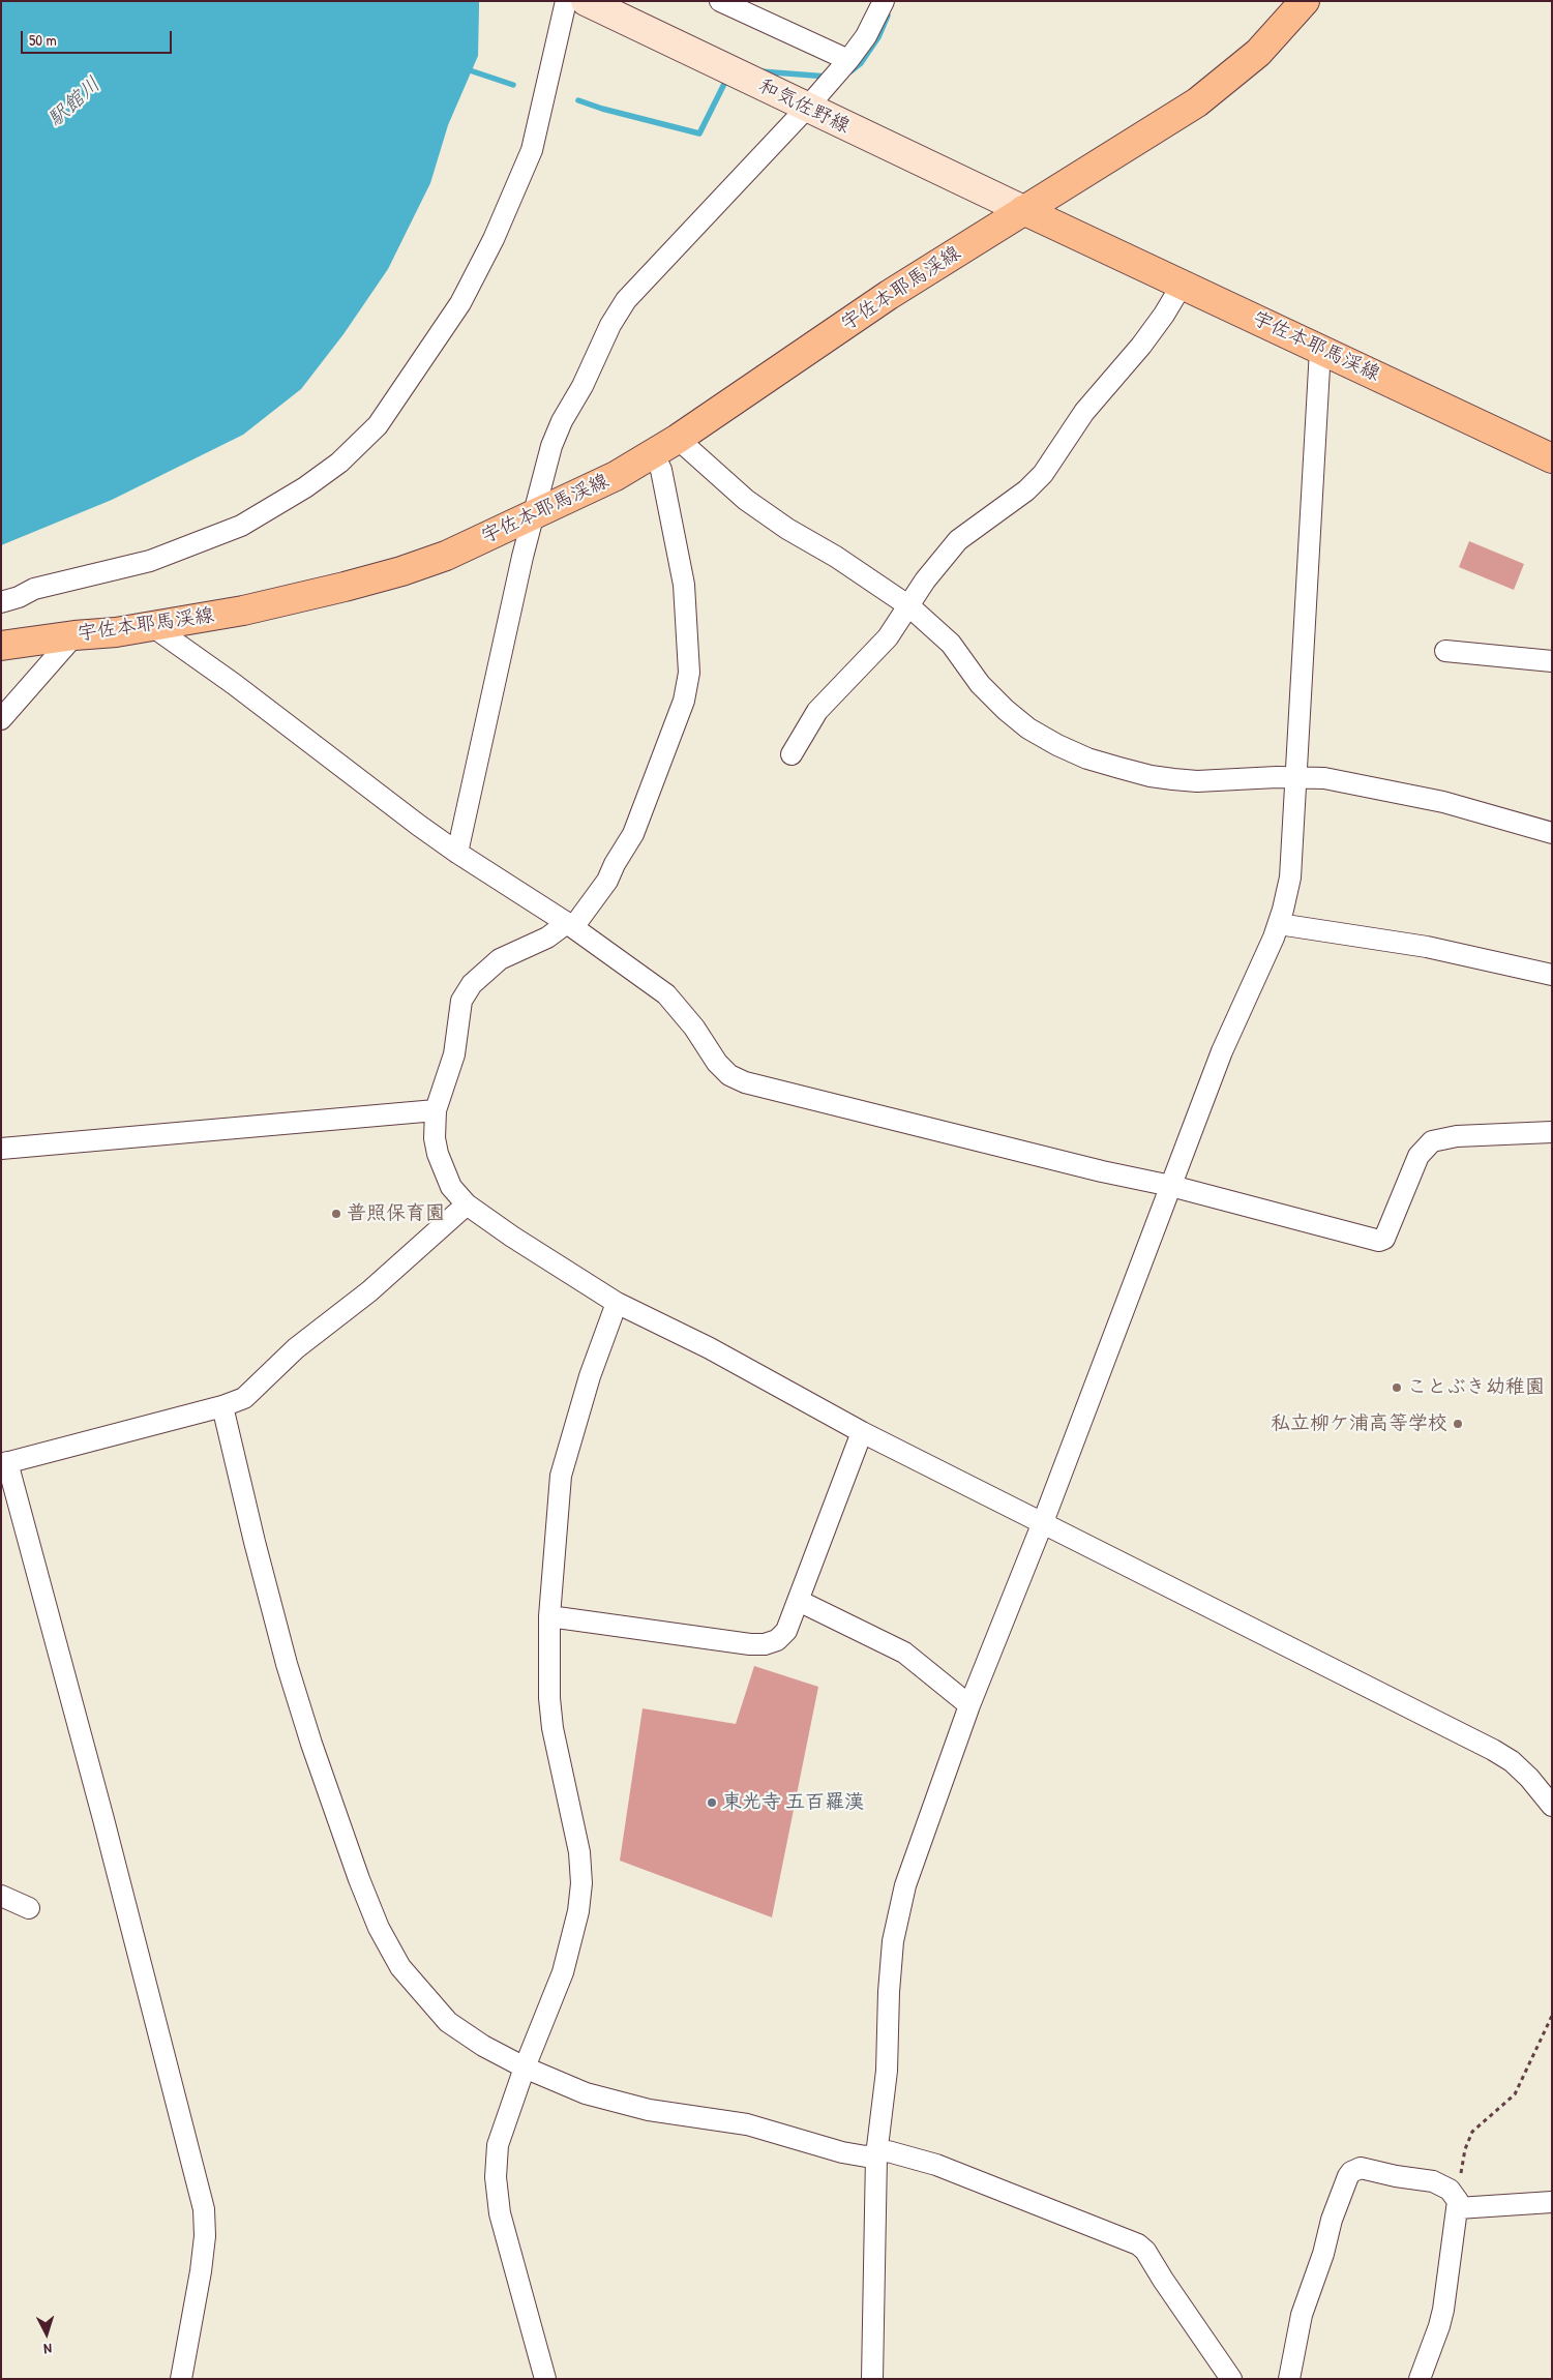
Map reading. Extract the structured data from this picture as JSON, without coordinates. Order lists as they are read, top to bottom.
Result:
{
  "streets": {
    "main road": ["和気佐野線", "宇佐本耶馬渓線"]
  },
  "crossings": [
    ["和気佐野線", "宇佐本耶馬渓線"]
  ],
  "water": ["駅館川"],
  "places": [
    "普照保育園",
    "ことぶき幼稚園",
    "私立柳ケ浦高等学校",
    "東光寺 五百羅漢"
  ],
  "scale_bar": "50 m",
  "north": "bottom"
}
